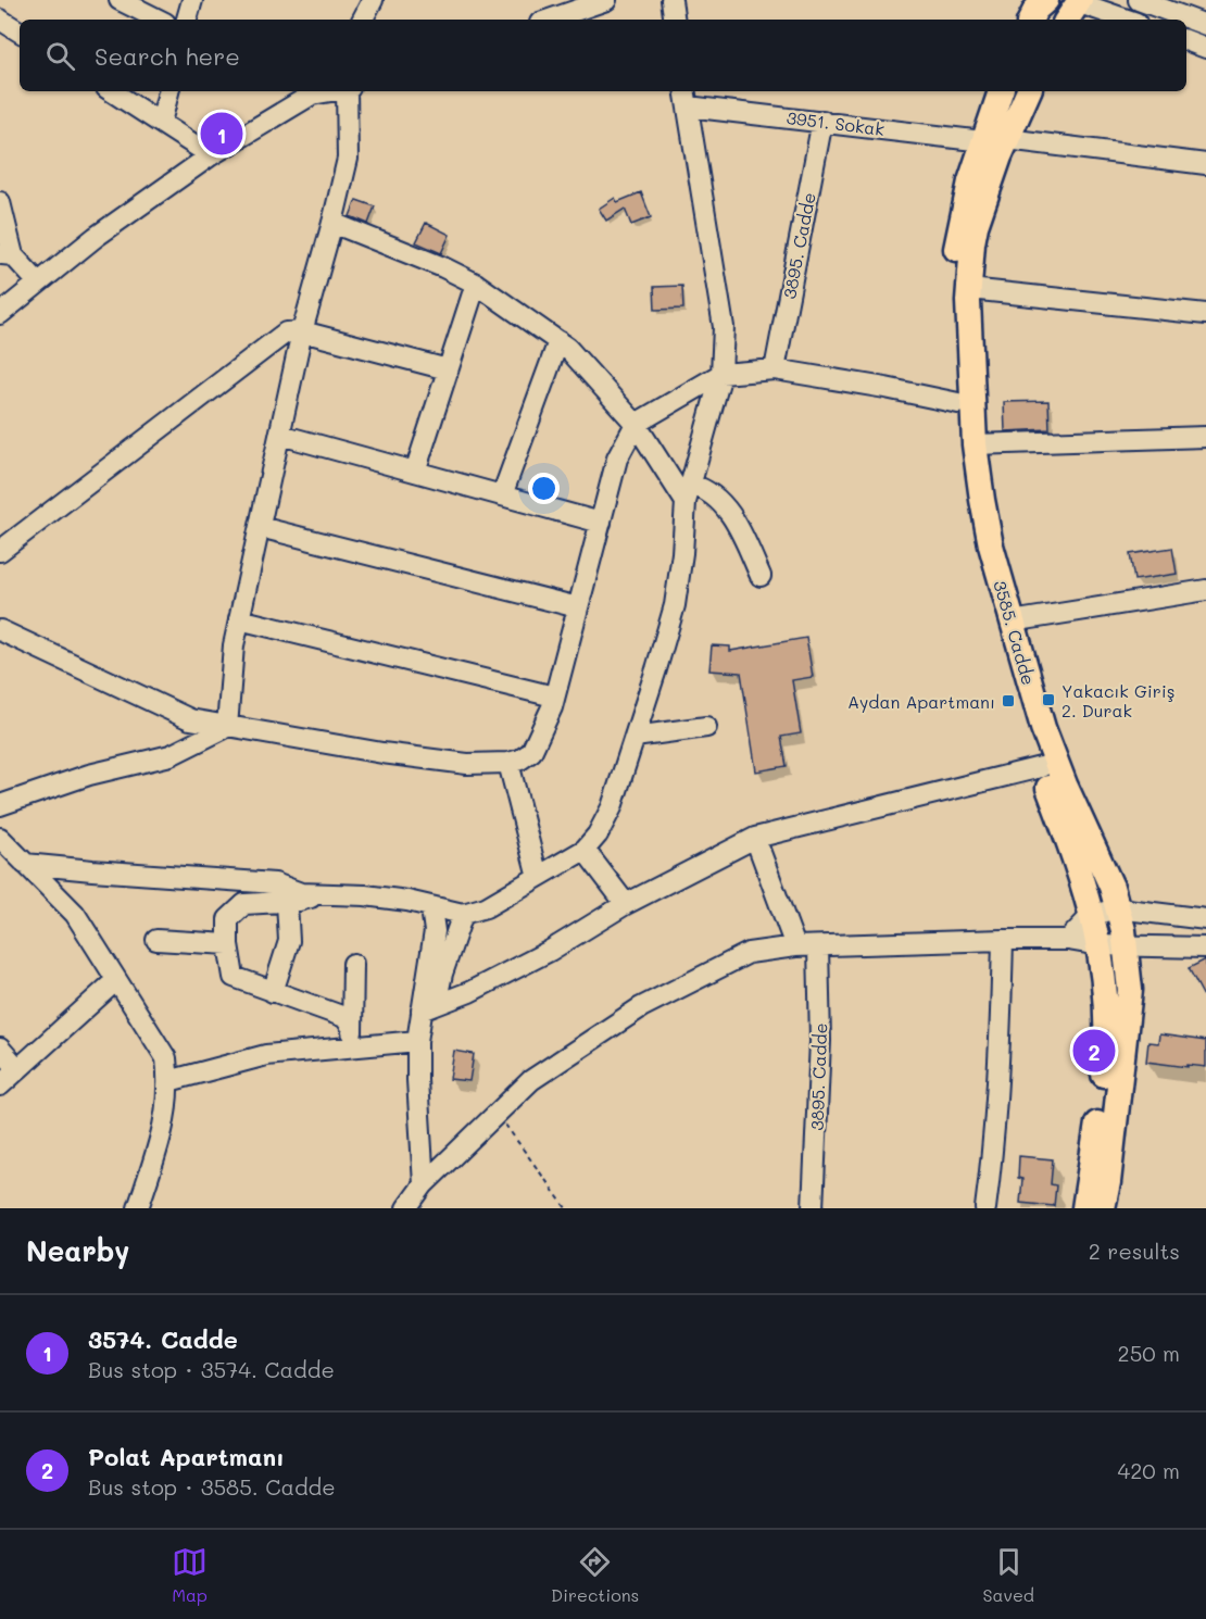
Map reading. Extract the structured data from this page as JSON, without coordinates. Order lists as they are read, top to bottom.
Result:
{
  "streets": {
    "main road": ["3585. Cadde"],
    "street": ["3951. Sokak", "3895. Cadde"]
  },
  "crossings": [
    ["3951. Sokak", "3895. Cadde"],
    ["3951. Sokak", "3585. Cadde"]
  ],
  "places": {
    "transit": ["Yakacık Giriş 2. Durak", "Aydan Apartmanı"]
  },
  "page": {
    "search": "Search here",
    "pins": ["1", "2"],
    "heading": ["Nearby", "2 results"],
    "list": [
      {
        "mark": "1",
        "name": "3574. Cadde",
        "note": "Bus stop · 3574. Cadde",
        "value": "250 m"
      },
      {
        "mark": "2",
        "name": "Polat Apartmanı",
        "note": "Bus stop · 3585. Cadde",
        "value": "420 m"
      }
    ],
    "nav": ["Map", "Directions", "Saved"]
  }
}
